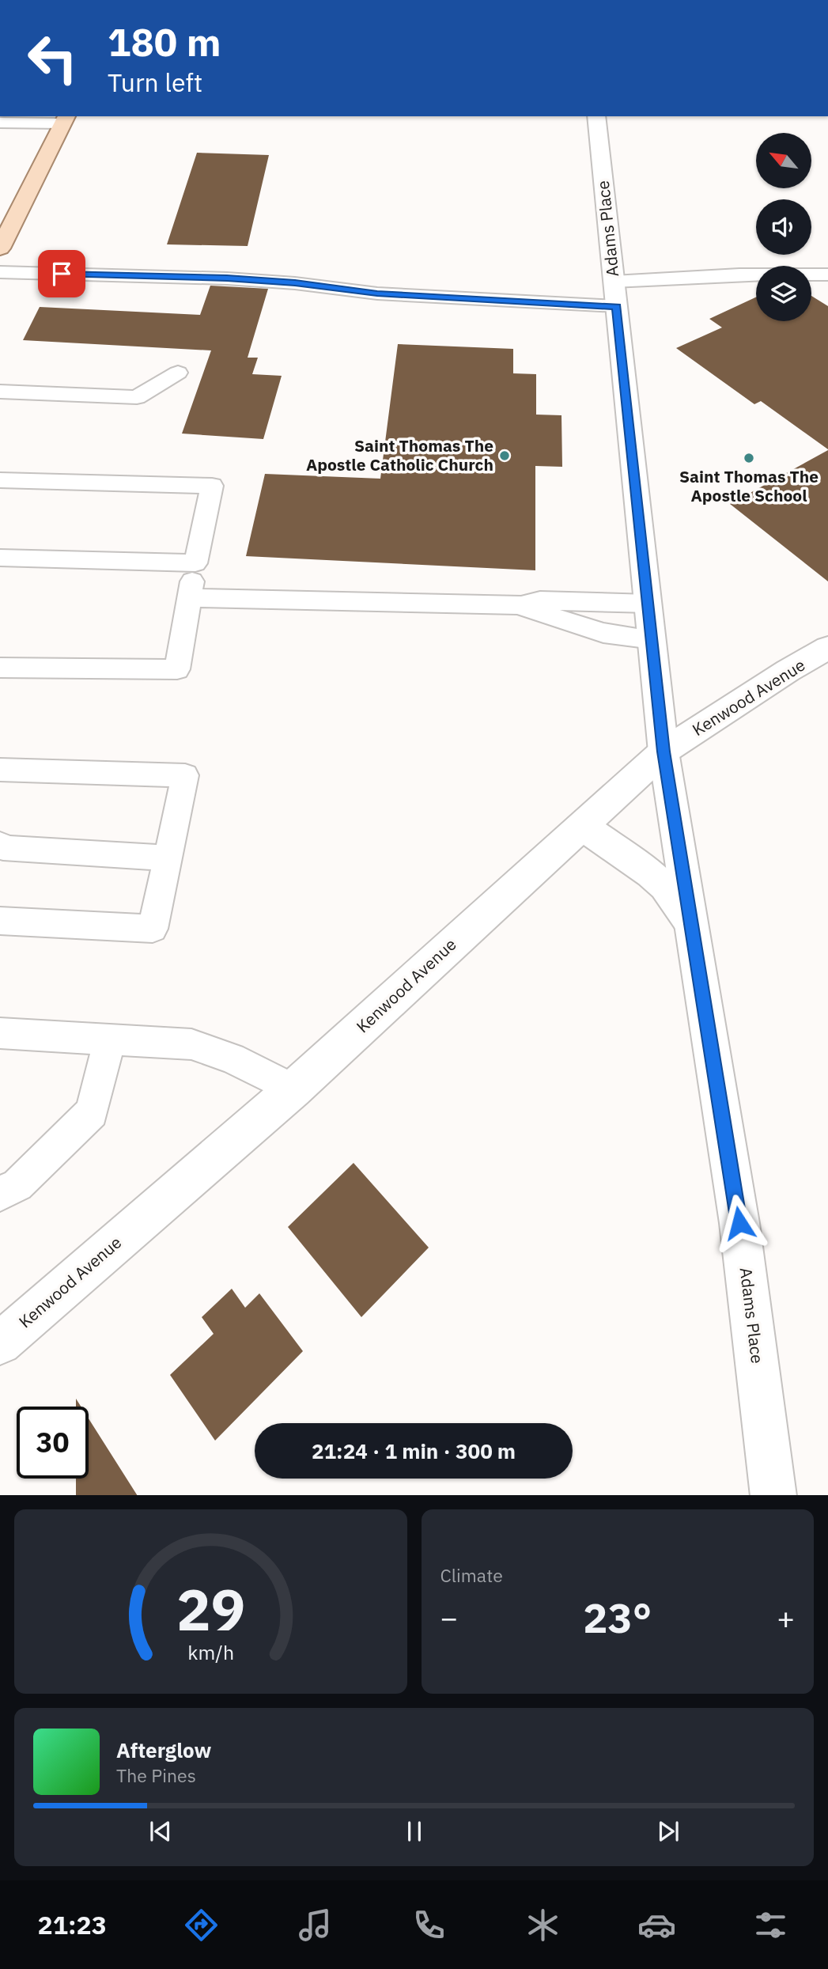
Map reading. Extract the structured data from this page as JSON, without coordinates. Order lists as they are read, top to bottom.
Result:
{
  "streets": {
    "street": ["Adams Place", "Kenwood Avenue"]
  },
  "crossings": [
    ["Adams Place", "Kenwood Avenue"]
  ],
  "places": ["Saint Thomas The Apostle Catholic Church", "Saint Thomas The Apostle School"],
  "north": "top left",
  "page": {
    "turn": ["180 m", "Turn left"],
    "limit": "30",
    "trip": "21:24 · 1 min · 300 m",
    "tile": "Climate",
    "heat": ["−", "23°", "+"],
    "song": ["Afterglow", "The Pines"],
    "tabs": "21:23",
    "gauge": ["29", "km/h"]
  }
}
